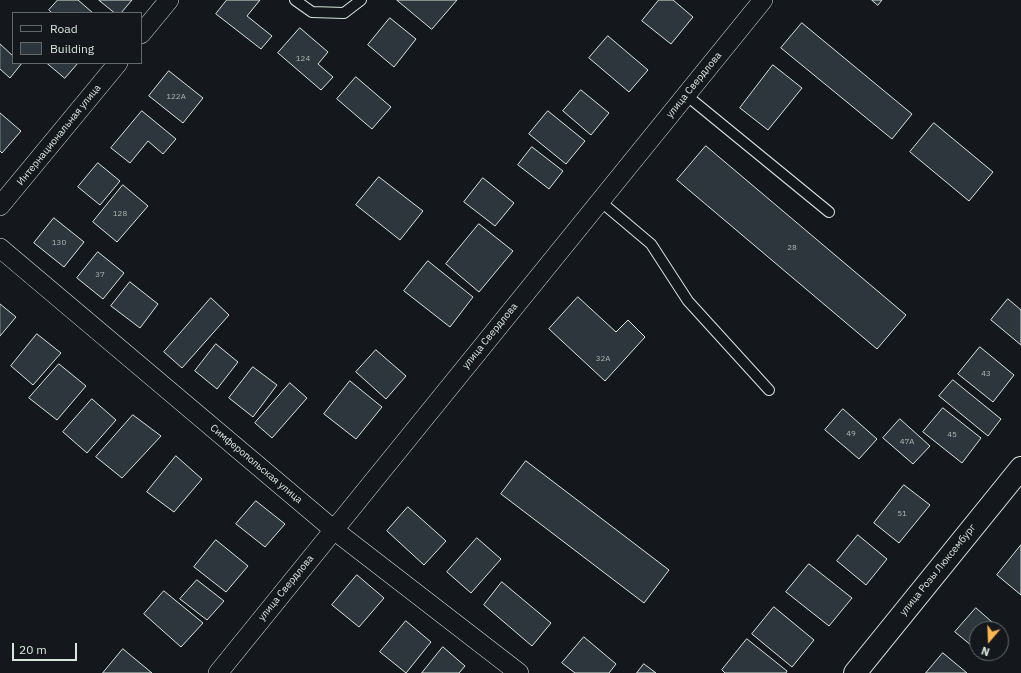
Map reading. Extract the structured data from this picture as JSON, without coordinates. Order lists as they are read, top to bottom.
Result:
{
  "streets": {
    "main road": ["улица Розы Люксембург"],
    "street": ["улица Свердлова", "Интернациональная улица", "Симферопольская улица"]
  },
  "crossings": [
    ["улица Свердлова", "Симферопольская улица"]
  ],
  "house_numbers": [
    "124",
    "122А",
    "128",
    "130",
    "28",
    "37",
    "32А",
    "43",
    "49",
    "45",
    "47А",
    "51"
  ],
  "legend": ["Road", "Building"],
  "scale_bar": "20 m",
  "north": "bottom"
}
